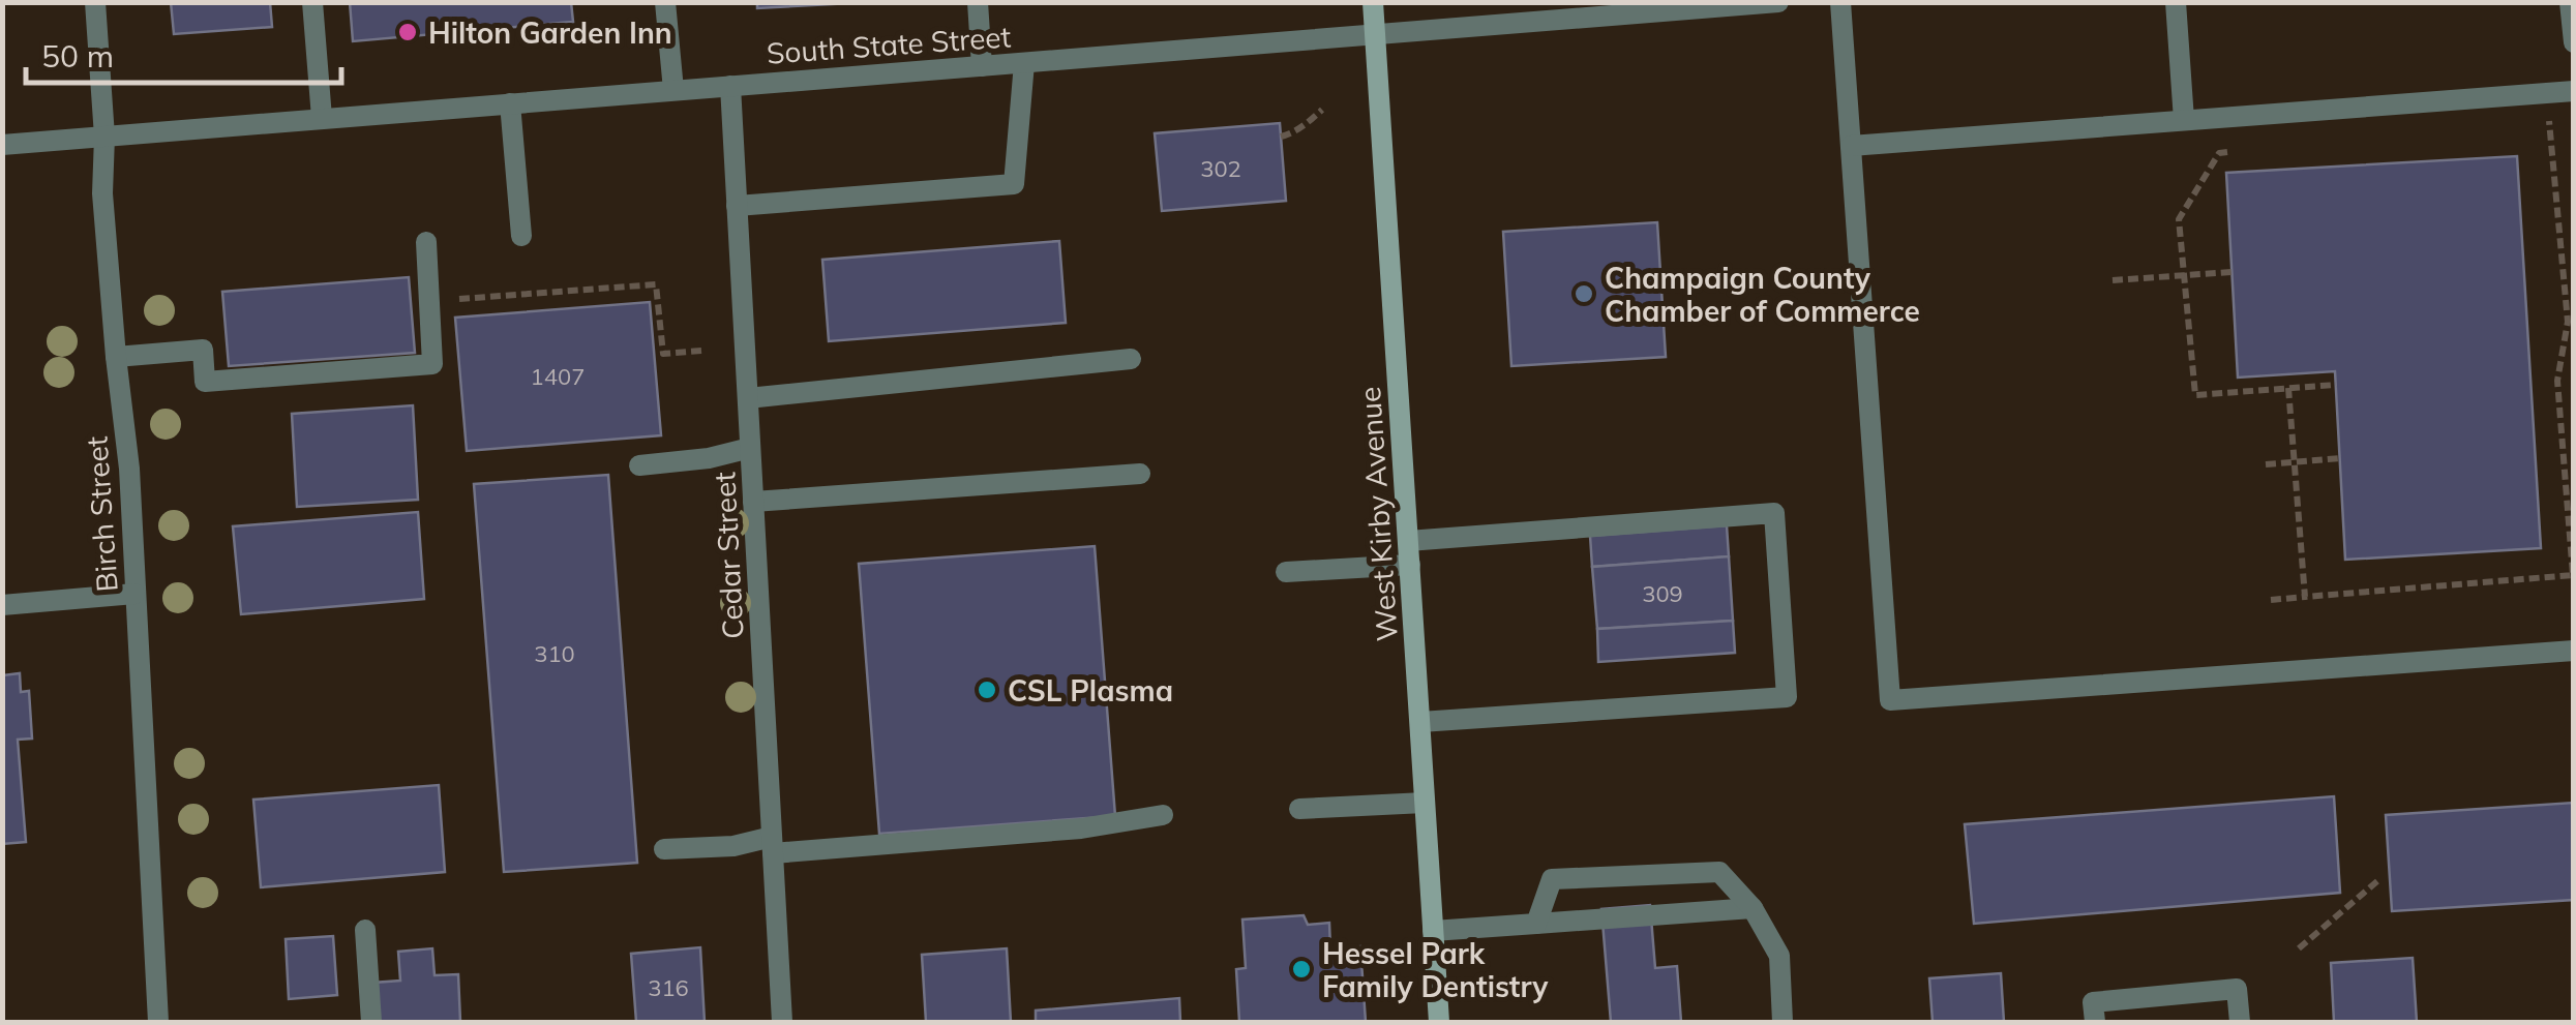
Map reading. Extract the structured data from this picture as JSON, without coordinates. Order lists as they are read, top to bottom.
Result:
{
  "streets": {
    "main road": ["West Kirby Avenue"],
    "street": ["South State Street", "Birch Street", "Cedar Street"]
  },
  "crossings": [
    ["South State Street", "Birch Street"],
    ["South State Street", "West Kirby Avenue"],
    ["South State Street", "Cedar Street"]
  ],
  "places": [
    "Hilton Garden Inn",
    "Champaign County Chamber of Commerce",
    "CSL Plasma",
    "Hessel Park Family Dentistry"
  ],
  "house_numbers": [
    "302",
    "1407",
    "309",
    "310",
    "316"
  ],
  "scale_bar": "50 m"
}
